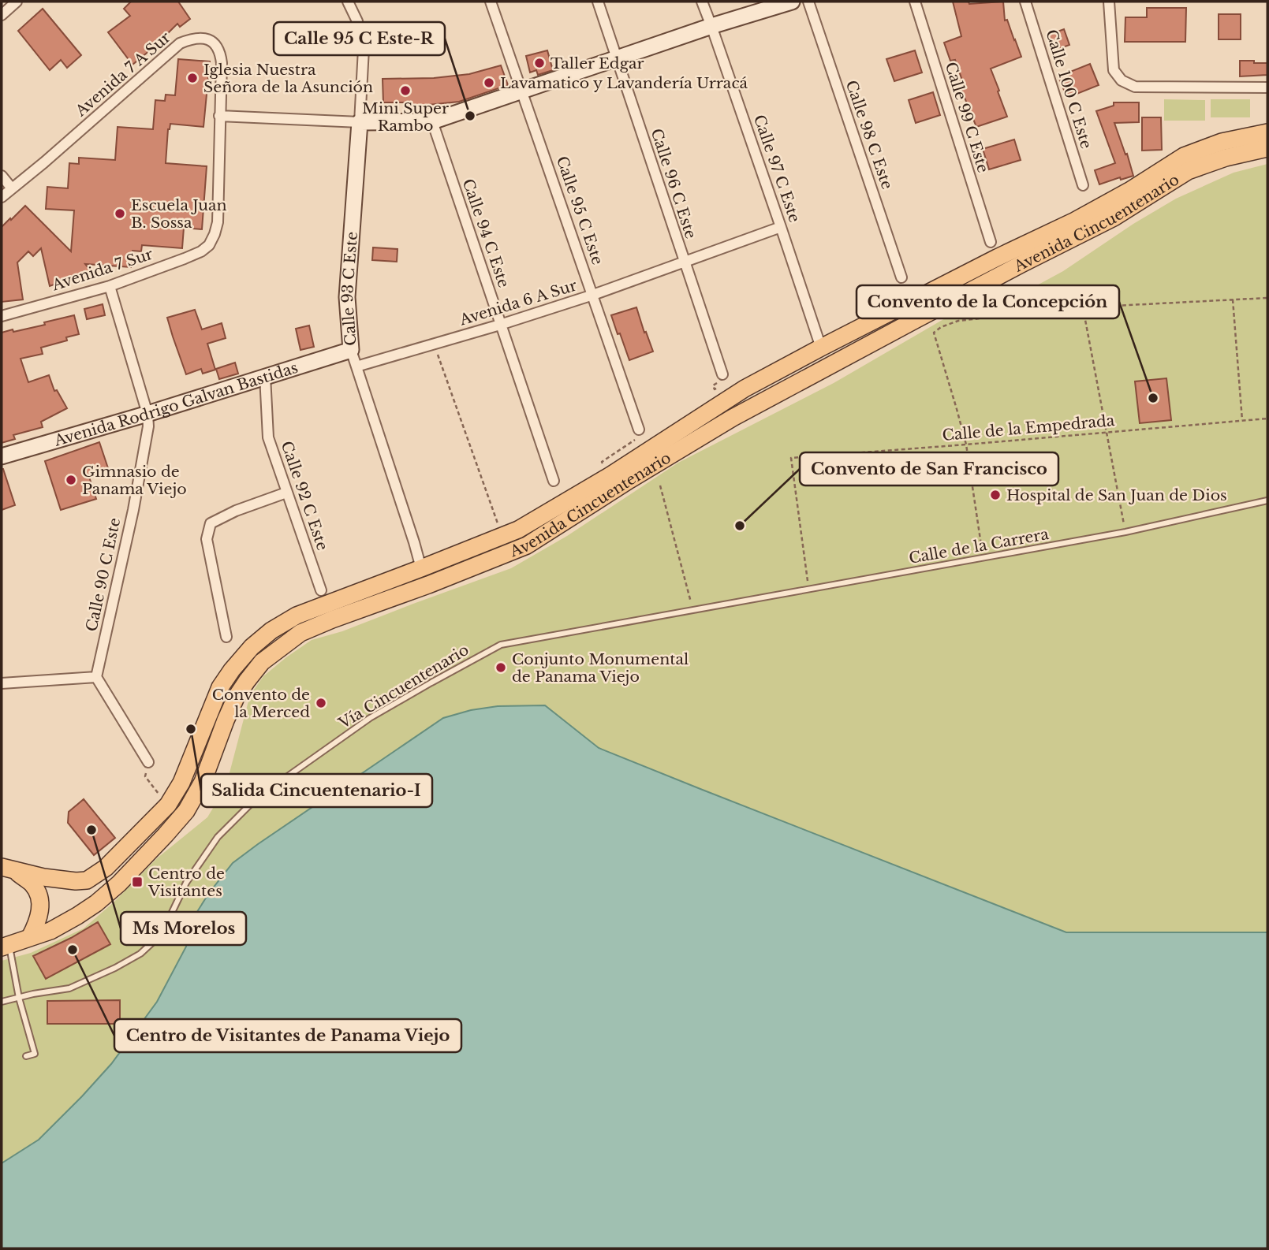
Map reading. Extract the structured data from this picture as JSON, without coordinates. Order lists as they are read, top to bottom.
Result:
{
  "streets": {
    "main road": ["Avenida Cincuentenario"],
    "street": [
      "Avenida 7 A Sur",
      "Calle 100 C Este",
      "Calle 99 C Este",
      "Calle 98 C Este",
      "Calle 97 C Este",
      "Calle 96 C Este",
      "Calle 95 C Este",
      "Calle 94 C Este",
      "Avenida 7 Sur",
      "Calle 93 C Este",
      "Avenida 6 A Sur",
      "Avenida Rodrigo Galvan Bastidas",
      "Calle 92 C Este",
      "Calle 90 C Este"
    ],
    "lane": ["Calle de la Carrera", "Vía Cincuentenario"],
    "path": ["Calle de la Empedrada"]
  },
  "crossings": [
    ["Avenida 7 A Sur", "Avenida 7 Sur"],
    ["Calle 97 C Este", "Avenida Cincuentenario"],
    ["Calle 97 C Este", "Avenida 6 A Sur"],
    ["Calle 96 C Este", "Avenida 6 A Sur"],
    ["Calle 95 C Este", "Avenida 6 A Sur"],
    ["Avenida Cincuentenario", "Calle 93 C Este"],
    ["Calle 94 C Este", "Avenida 6 A Sur"],
    ["Avenida 7 Sur", "Calle 90 C Este"],
    ["Calle 93 C Este", "Avenida 6 A Sur"],
    ["Calle 93 C Este", "Avenida Rodrigo Galvan Bastidas"],
    ["Avenida Rodrigo Galvan Bastidas", "Calle 92 C Este"],
    ["Avenida Rodrigo Galvan Bastidas", "Calle 90 C Este"],
    ["Calle de la Empedrada", "Calle de la Carrera"],
    ["Calle de la Carrera", "Vía Cincuentenario"]
  ],
  "places": {
    "other": [
      "Taller Edgar",
      "Iglesia Nuestra Señora de la Asunción",
      "Lavamatico y Lavandería Urracá",
      "Mini Super Rambo",
      "Calle 95 C Este-R",
      "Escuela Juan B. Sossa",
      "Convento de la Concepción",
      "Gimnasio de Panama Viejo",
      "Hospital de San Juan de Dios",
      "Convento de San Francisco",
      "Conjunto Monumental de Panama Viejo",
      "Convento de la Merced",
      "Salida Cincuentenario-I",
      "Ms Morelos",
      "Centro de Visitantes de Panama Viejo"
    ],
    "transit": ["Centro de Visitantes"]
  }
}
